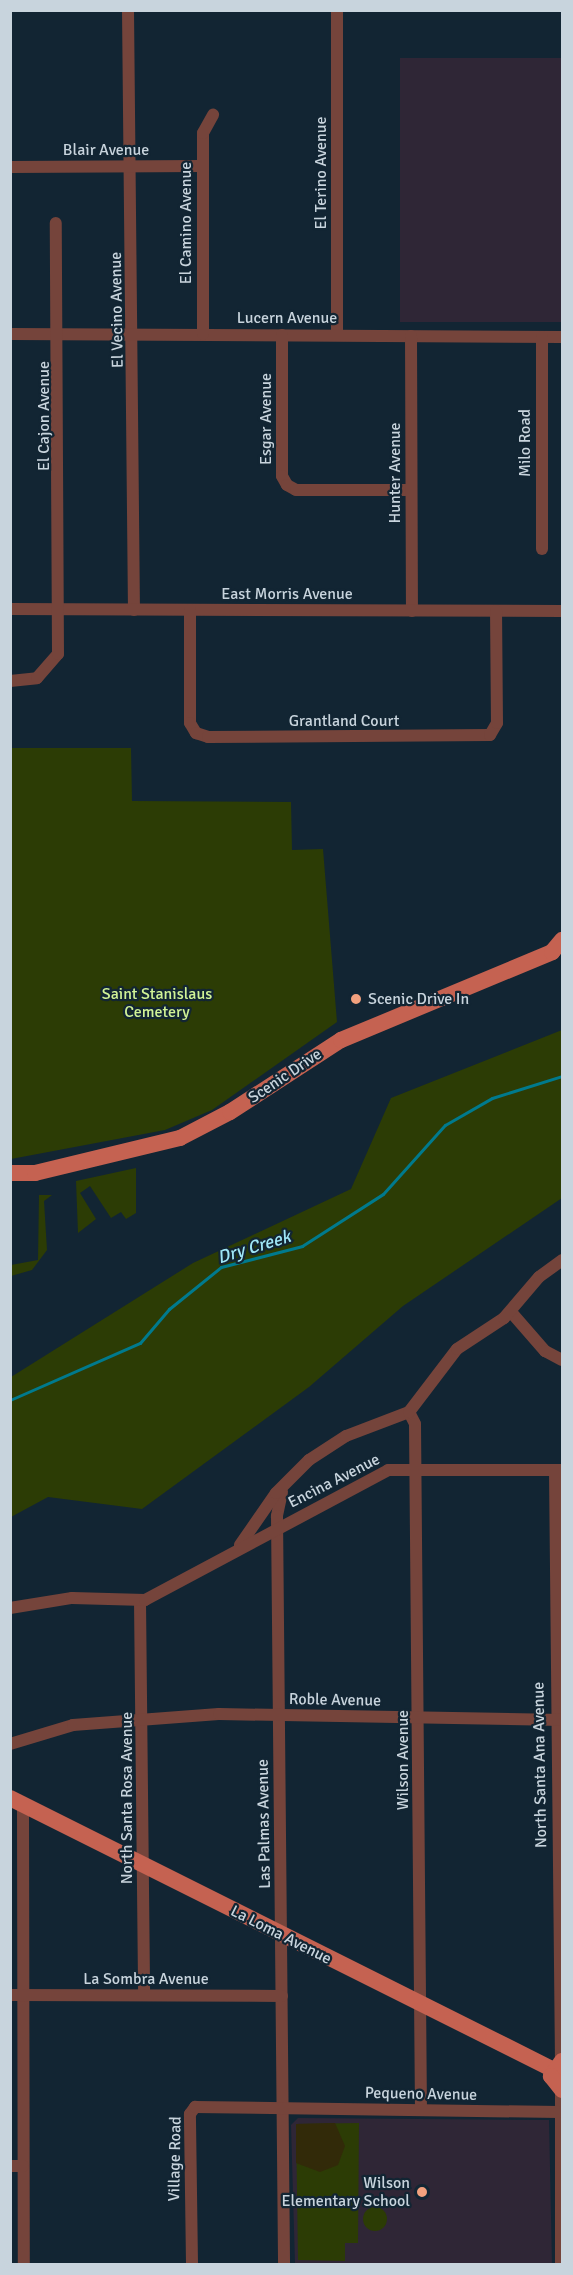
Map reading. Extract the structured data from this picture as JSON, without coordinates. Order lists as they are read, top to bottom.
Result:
{
  "streets": {
    "main road": ["Scenic Drive", "La Loma Avenue"],
    "street": [
      "Blair Avenue",
      "El Terino Avenue",
      "El Camino Avenue",
      "El Vecino Avenue",
      "Lucern Avenue",
      "El Cajon Avenue",
      "Esgar Avenue",
      "Milo Road",
      "Hunter Avenue",
      "East Morris Avenue",
      "Grantland Court",
      "Encina Avenue",
      "Roble Avenue",
      "Wilson Avenue",
      "North Santa Ana Avenue",
      "North Santa Rosa Avenue",
      "Las Palmas Avenue",
      "La Sombra Avenue",
      "Pequeno Avenue",
      "Village Road"
    ]
  },
  "crossings": [
    ["Blair Avenue", "El Camino Avenue"],
    ["Blair Avenue", "El Vecino Avenue"],
    ["El Terino Avenue", "Lucern Avenue"],
    ["El Camino Avenue", "Lucern Avenue"],
    ["El Vecino Avenue", "Lucern Avenue"],
    ["El Vecino Avenue", "East Morris Avenue"],
    ["Lucern Avenue", "El Cajon Avenue"],
    ["Lucern Avenue", "Esgar Avenue"],
    ["Lucern Avenue", "Milo Road"],
    ["Lucern Avenue", "Hunter Avenue"],
    ["El Cajon Avenue", "East Morris Avenue"],
    ["Esgar Avenue", "Hunter Avenue"],
    ["Hunter Avenue", "East Morris Avenue"],
    ["East Morris Avenue", "Grantland Court"],
    ["Encina Avenue", "Wilson Avenue"],
    ["Encina Avenue", "North Santa Ana Avenue"],
    ["Encina Avenue", "North Santa Rosa Avenue"],
    ["Encina Avenue", "Las Palmas Avenue"],
    ["Roble Avenue", "Wilson Avenue"],
    ["Roble Avenue", "North Santa Ana Avenue"],
    ["Roble Avenue", "North Santa Rosa Avenue"],
    ["Roble Avenue", "Las Palmas Avenue"],
    ["Wilson Avenue", "La Loma Avenue"],
    ["Wilson Avenue", "Pequeno Avenue"],
    ["North Santa Ana Avenue", "La Loma Avenue"],
    ["North Santa Rosa Avenue", "La Loma Avenue"],
    ["North Santa Rosa Avenue", "La Sombra Avenue"],
    ["Las Palmas Avenue", "La Loma Avenue"],
    ["Las Palmas Avenue", "La Sombra Avenue"],
    ["Las Palmas Avenue", "Pequeno Avenue"],
    ["Las Palmas Avenue", "Village Road"],
    ["Pequeno Avenue", "Village Road"]
  ],
  "water": ["Dry Creek"],
  "parks": ["Saint Stanislaus Cemetery"],
  "places": ["Scenic Drive In", "Wilson Elementary School"]
}
